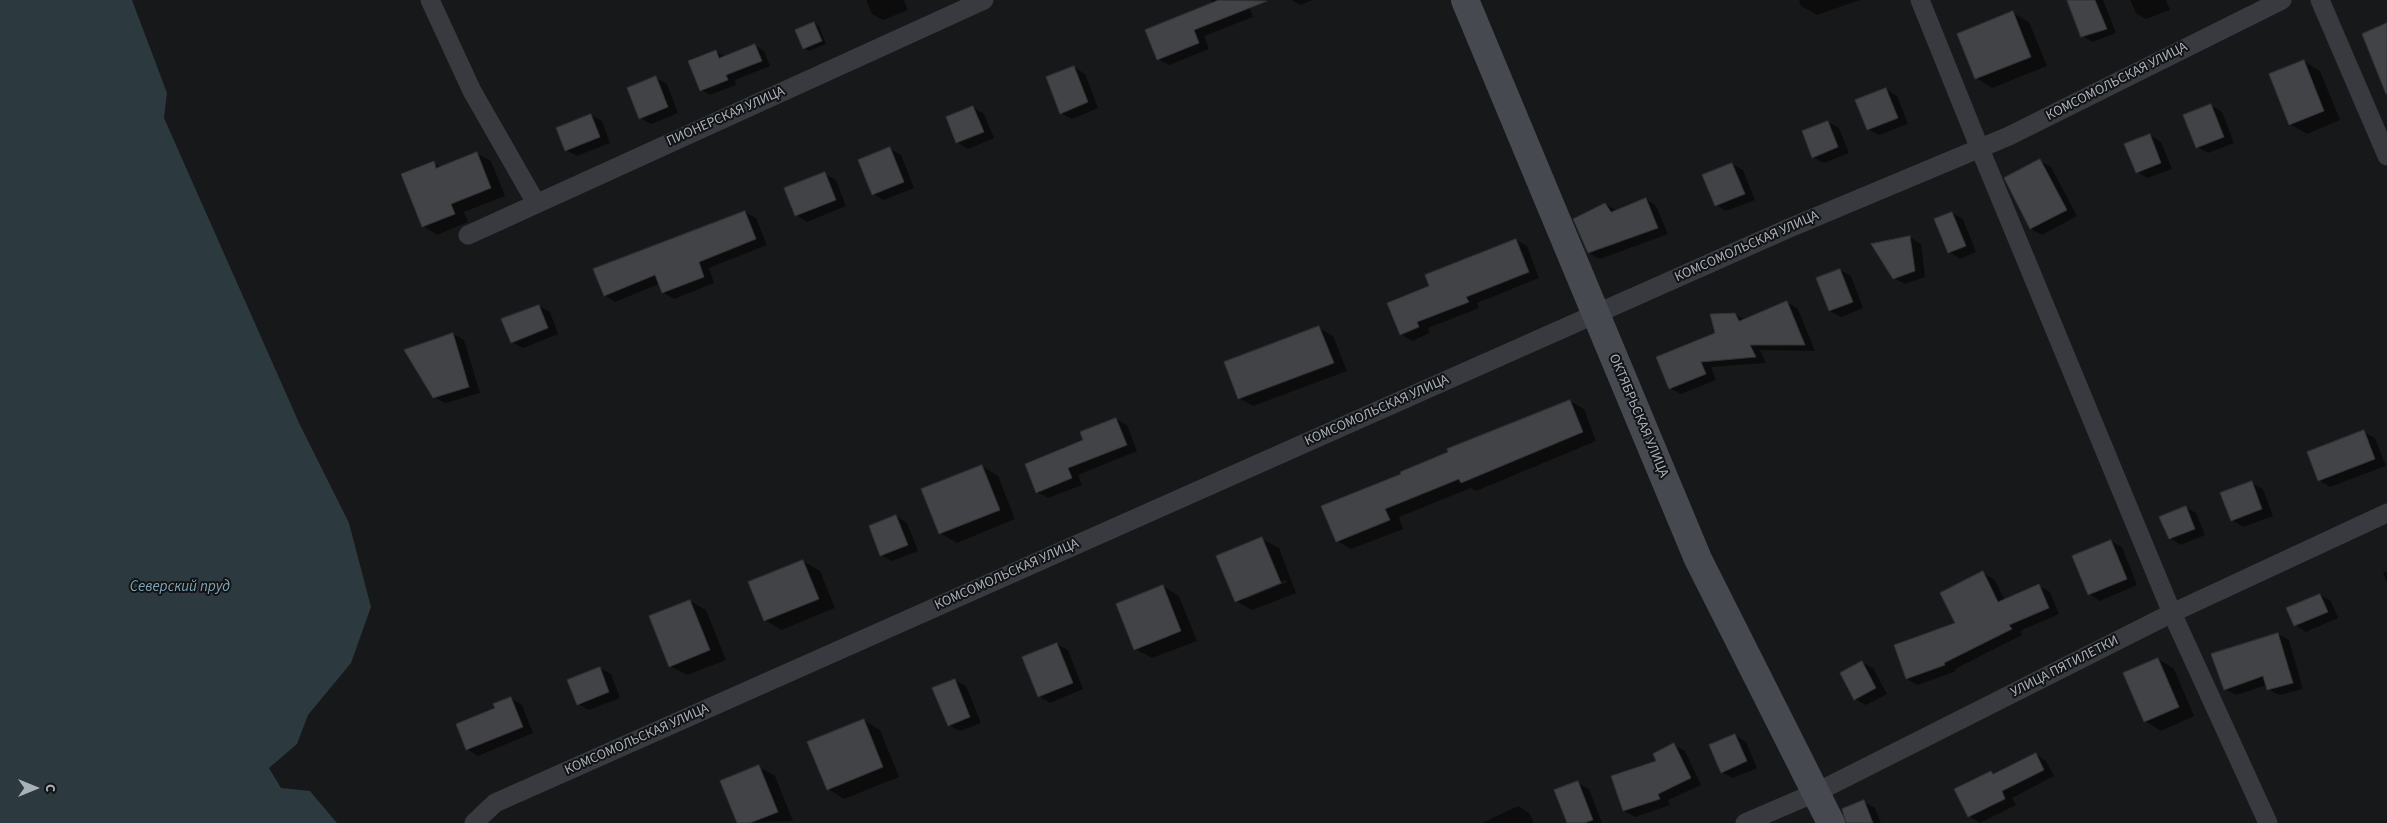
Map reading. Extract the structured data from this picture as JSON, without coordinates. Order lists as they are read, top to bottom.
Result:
{
  "streets": {
    "street": [
      "КОМСОМОЛЬСКАЯ УЛИЦА",
      "ПИОНЕРСКАЯ УЛИЦА",
      "ОКТЯБРЬСКАЯ УЛИЦА",
      "УЛИЦА ПЯТИЛЕТКИ"
    ]
  },
  "crossings": [
    ["КОМСОМОЛЬСКАЯ УЛИЦА", "ОКТЯБРЬСКАЯ УЛИЦА"],
    ["ОКТЯБРЬСКАЯ УЛИЦА", "УЛИЦА ПЯТИЛЕТКИ"]
  ],
  "water": ["Северский пруд"],
  "north": "right"
}
